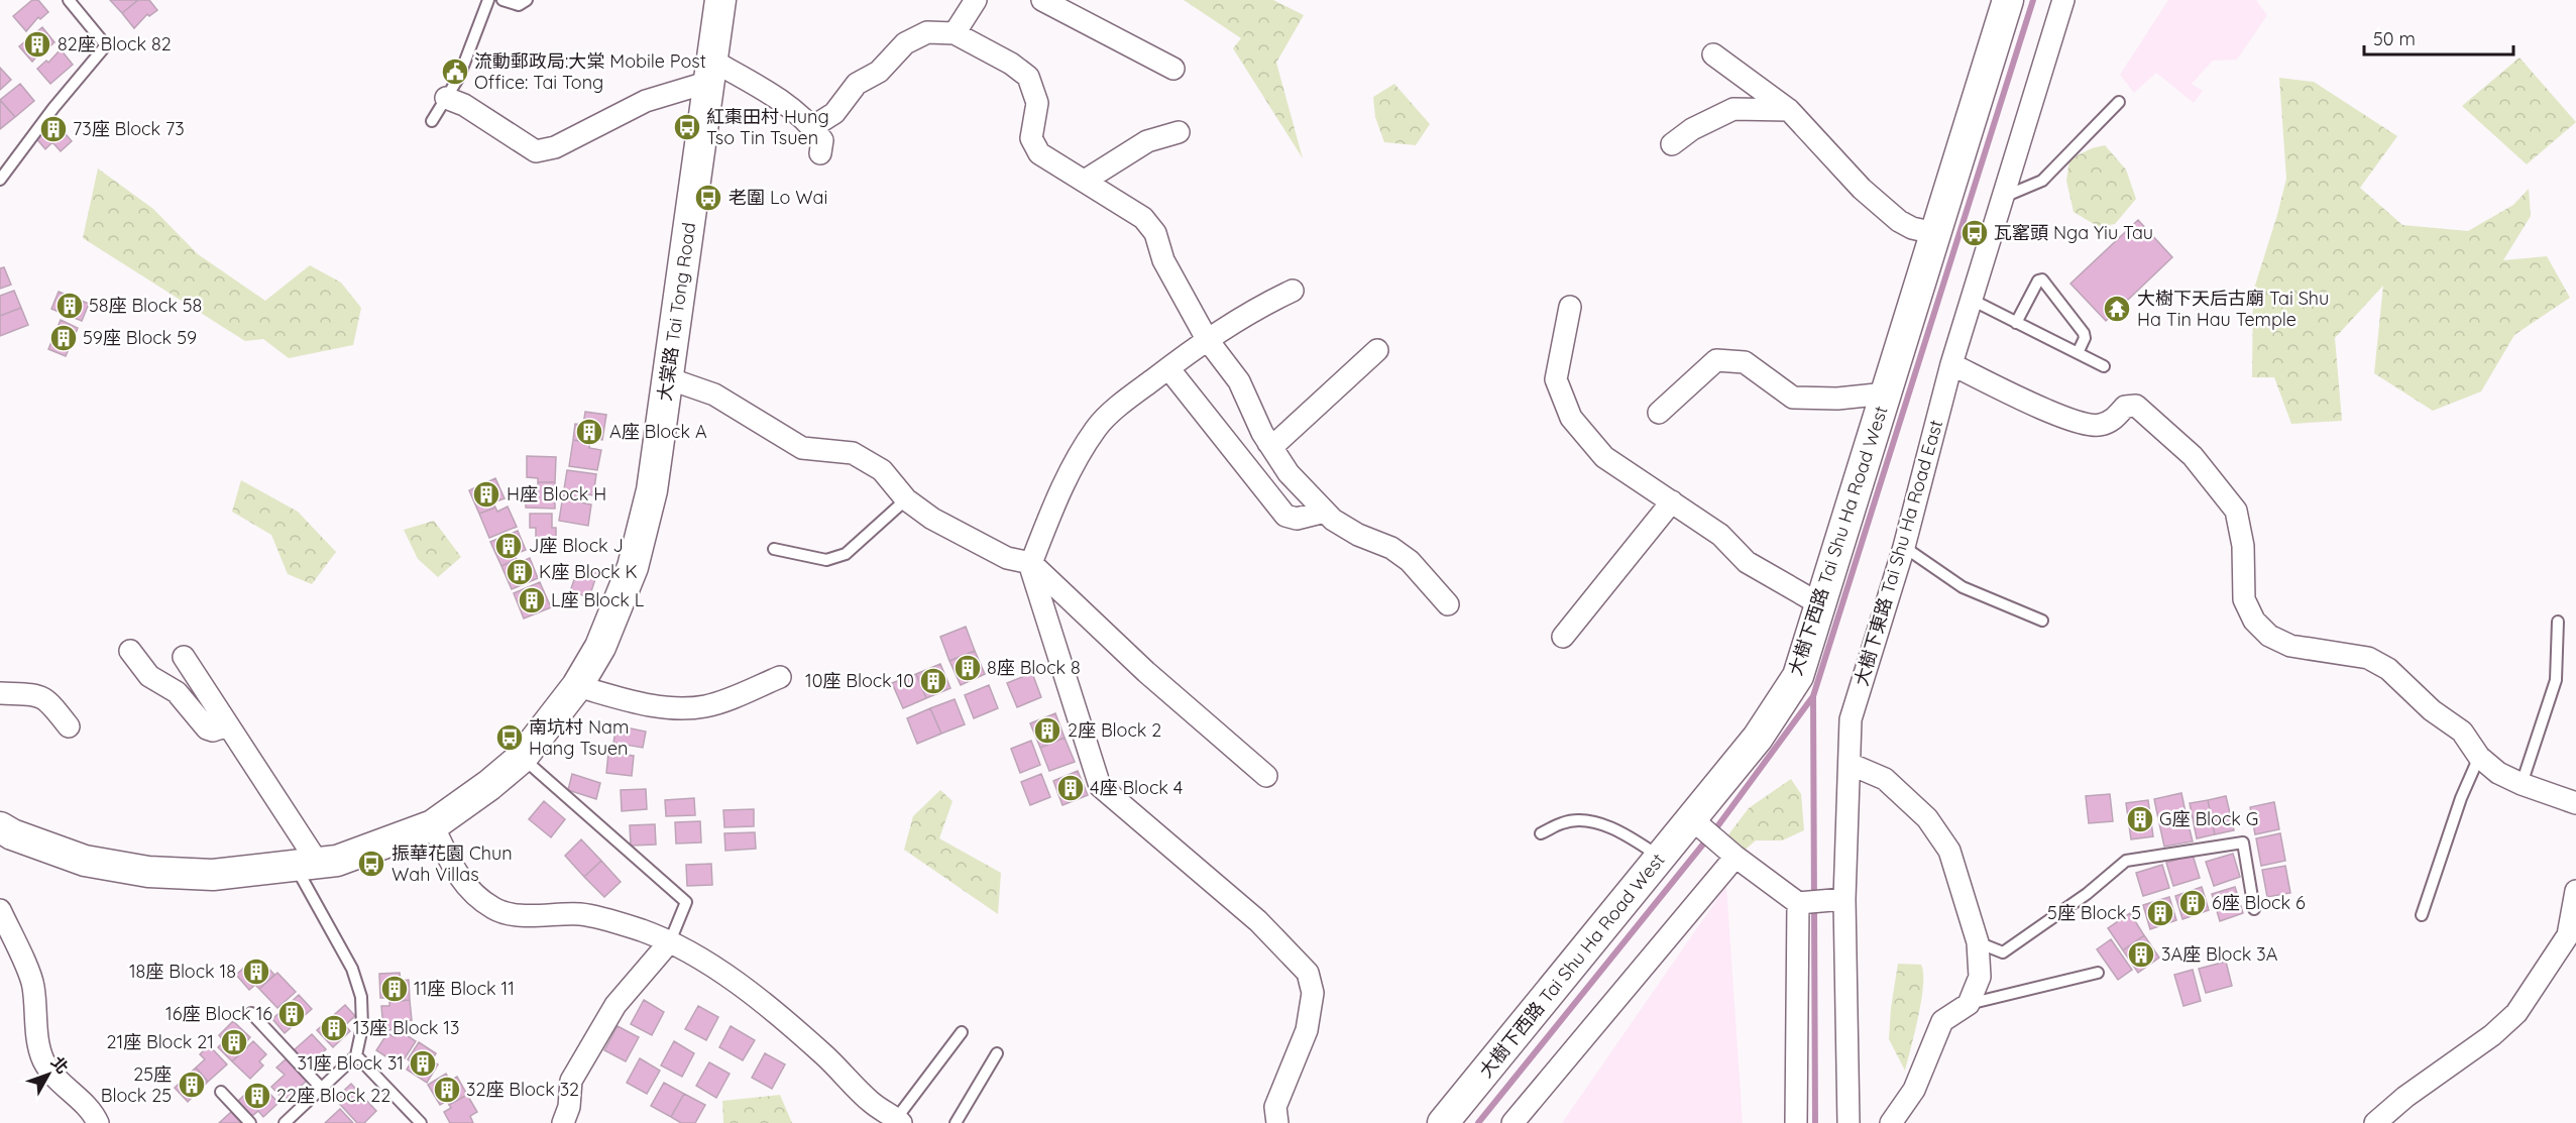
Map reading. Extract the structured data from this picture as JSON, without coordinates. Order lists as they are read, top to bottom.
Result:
{
  "streets": {
    "street": ["大棠路 Tai Tong Road", "大樹下西路 Tai Shu Ha Road West", "大樹下東路 Tai Shu Ha Road East"]
  },
  "places": {
    "building": [
      "82座 Block 82",
      "73座 Block 73",
      "58座 Block 58",
      "59座 Block 59",
      "A座 Block A",
      "H座 Block H",
      "J座 Block J",
      "K座 Block K",
      "L座 Block L",
      "8座 Block 8",
      "10座 Block 10",
      "2座 Block 2",
      "4座 Block 4",
      "G座 Block G",
      "6座 Block 6",
      "5座 Block 5",
      "3A座 Block 3A",
      "18座 Block 18",
      "11座 Block 11",
      "16座 Block 16",
      "13座 Block 13",
      "21座 Block 21",
      "31座 Block 31",
      "25座 Block 25",
      "32座 Block 32",
      "22座 Block 22"
    ],
    "public building": ["流動郵政局:大棠 Mobile Post Office: Tai Tong"],
    "bus stop": [
      "紅棗田村 Hung Tso Tin Tsuen",
      "老圍 Lo Wai",
      "瓦窰頭 Nga Yiu Tau",
      "南坑村 Nam Hang Tsuen",
      "振華花園 Chun Wah Villas"
    ],
    "temple": ["大樹下天后古廟 Tai Shu Ha Tin Hau Temple"]
  },
  "scale_bar": "50 m",
  "north": "top right"
}
